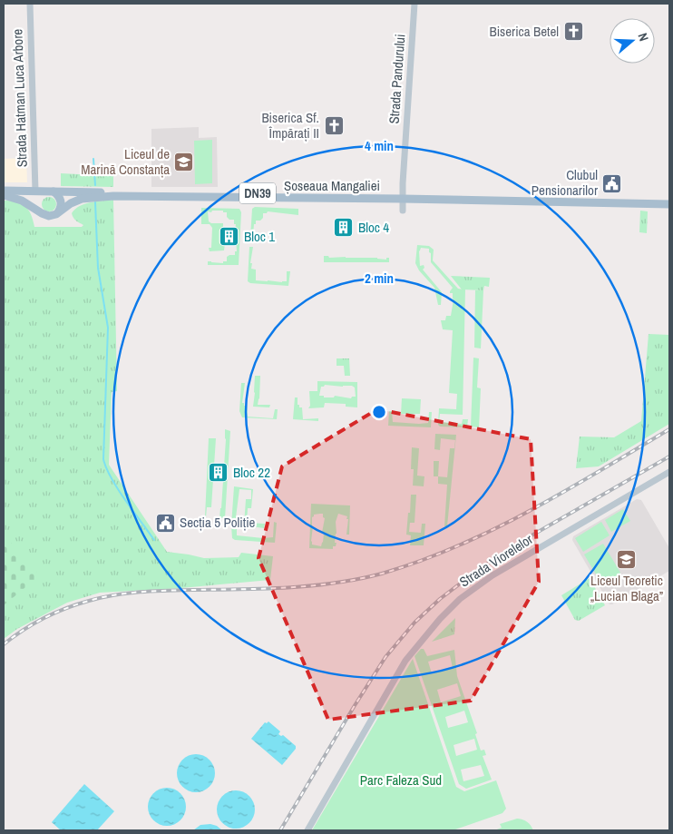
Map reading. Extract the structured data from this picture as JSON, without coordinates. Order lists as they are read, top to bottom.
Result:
{
  "streets": {
    "main road": ["Șoseaua Mangaliei", "DN39"],
    "street": ["Strada Pandurului", "Strada Hatman Luca Arbore", "Strada Viorelelor"]
  },
  "crossings": [
    ["Strada Pandurului", "Șoseaua Mangaliei"],
    ["Strada Hatman Luca Arbore", "Șoseaua Mangaliei"]
  ],
  "parks": ["Parc Faleza Sud"],
  "places": {
    "church": ["Biserica Betel", "Biserica Sf. Împărați II"],
    "school or university": ["Liceul de Marină Constanța", "Liceul Teoretic „Lucian Blaga”"],
    "public building": ["Clubul Pensionarilor", "Secția 5 Poliție"],
    "building": ["Bloc 4", "Bloc 1", "Bloc 22"]
  },
  "north": "right",
  "rings": ["4 min", "2 min"]
}
